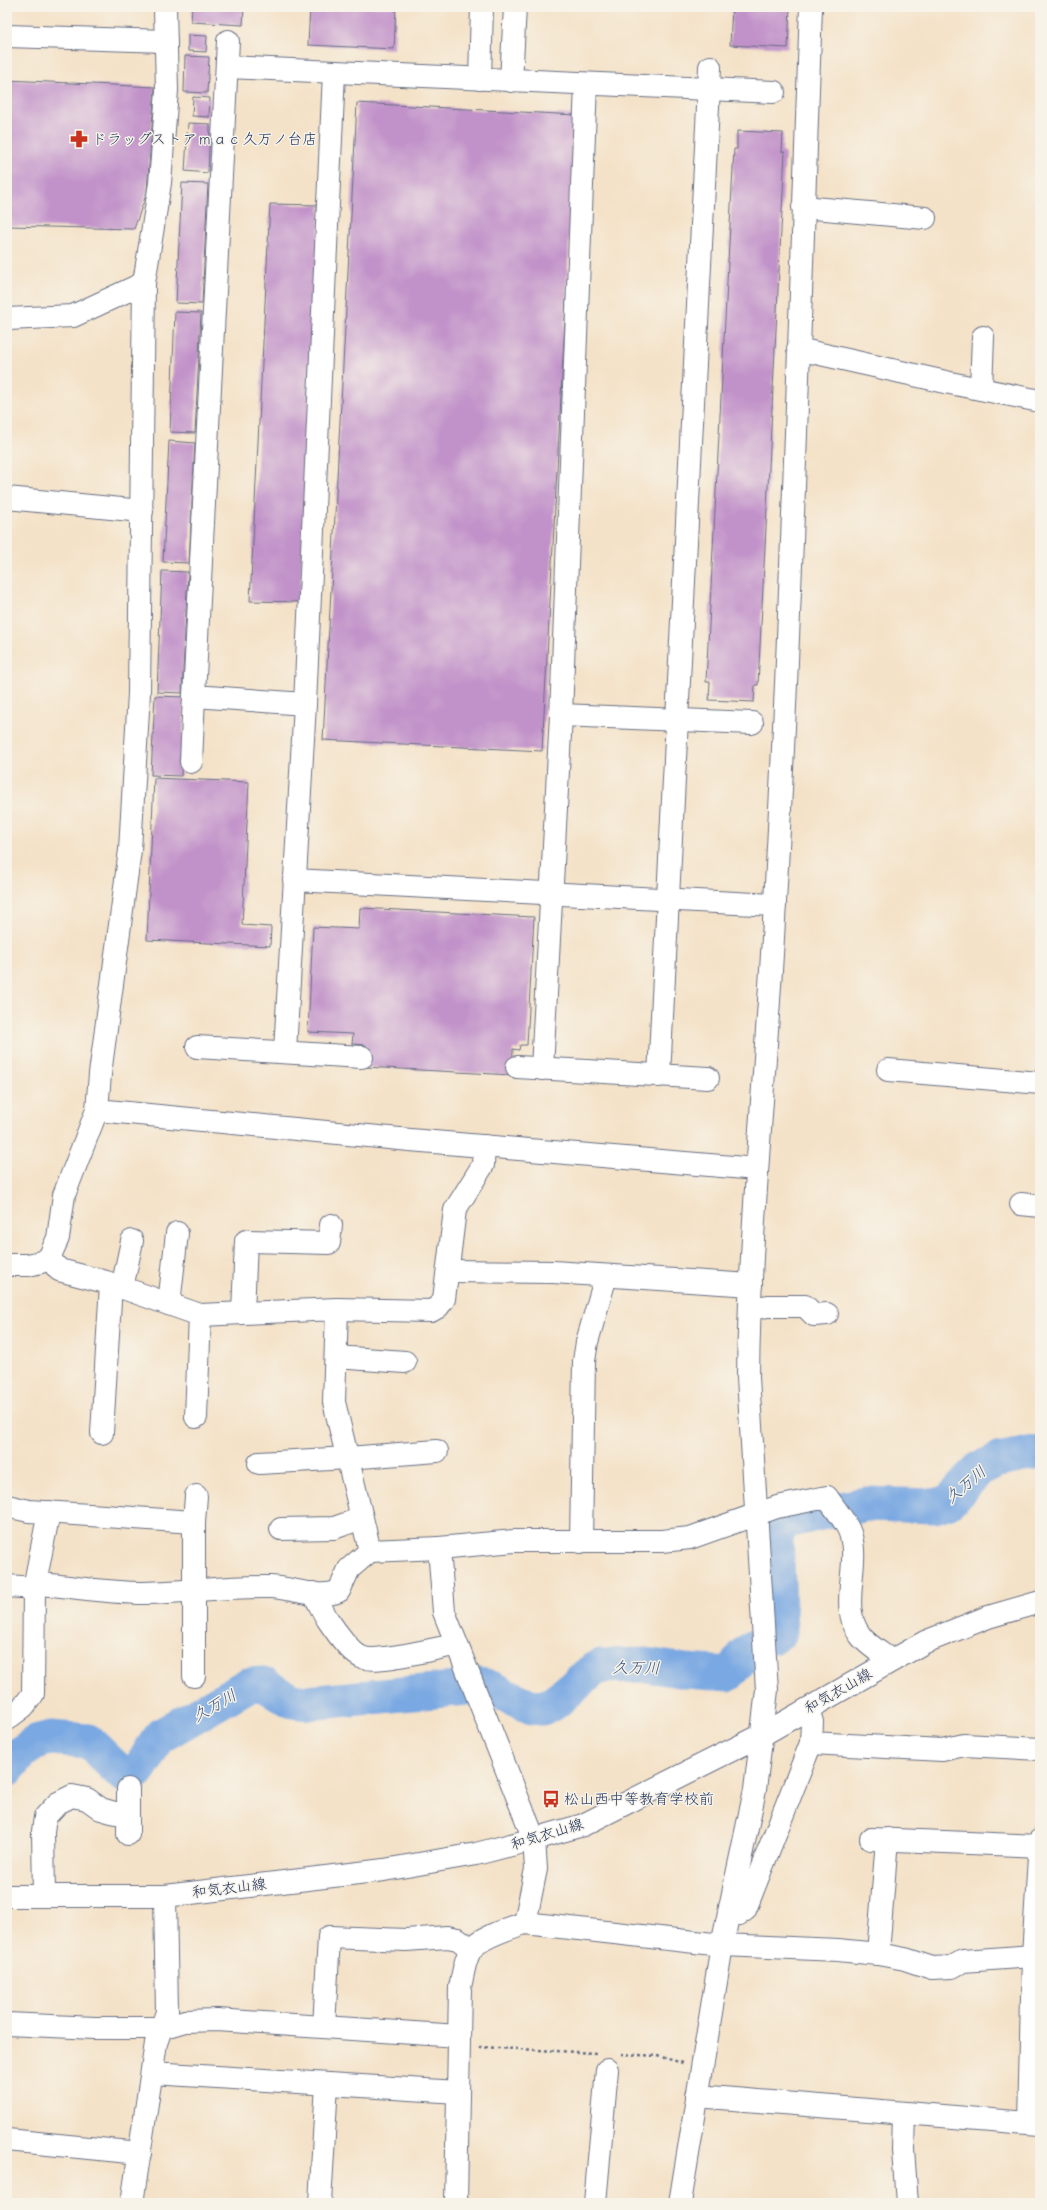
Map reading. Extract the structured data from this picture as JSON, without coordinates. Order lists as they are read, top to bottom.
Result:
{
  "streets": {
    "street": ["和気衣山線"]
  },
  "water": ["久万川"],
  "places": {
    "pharmacy": ["ドラッグストアｍａｃ久万ノ台店"],
    "bus stop": ["松山西中等教育学校前"]
  }
}
